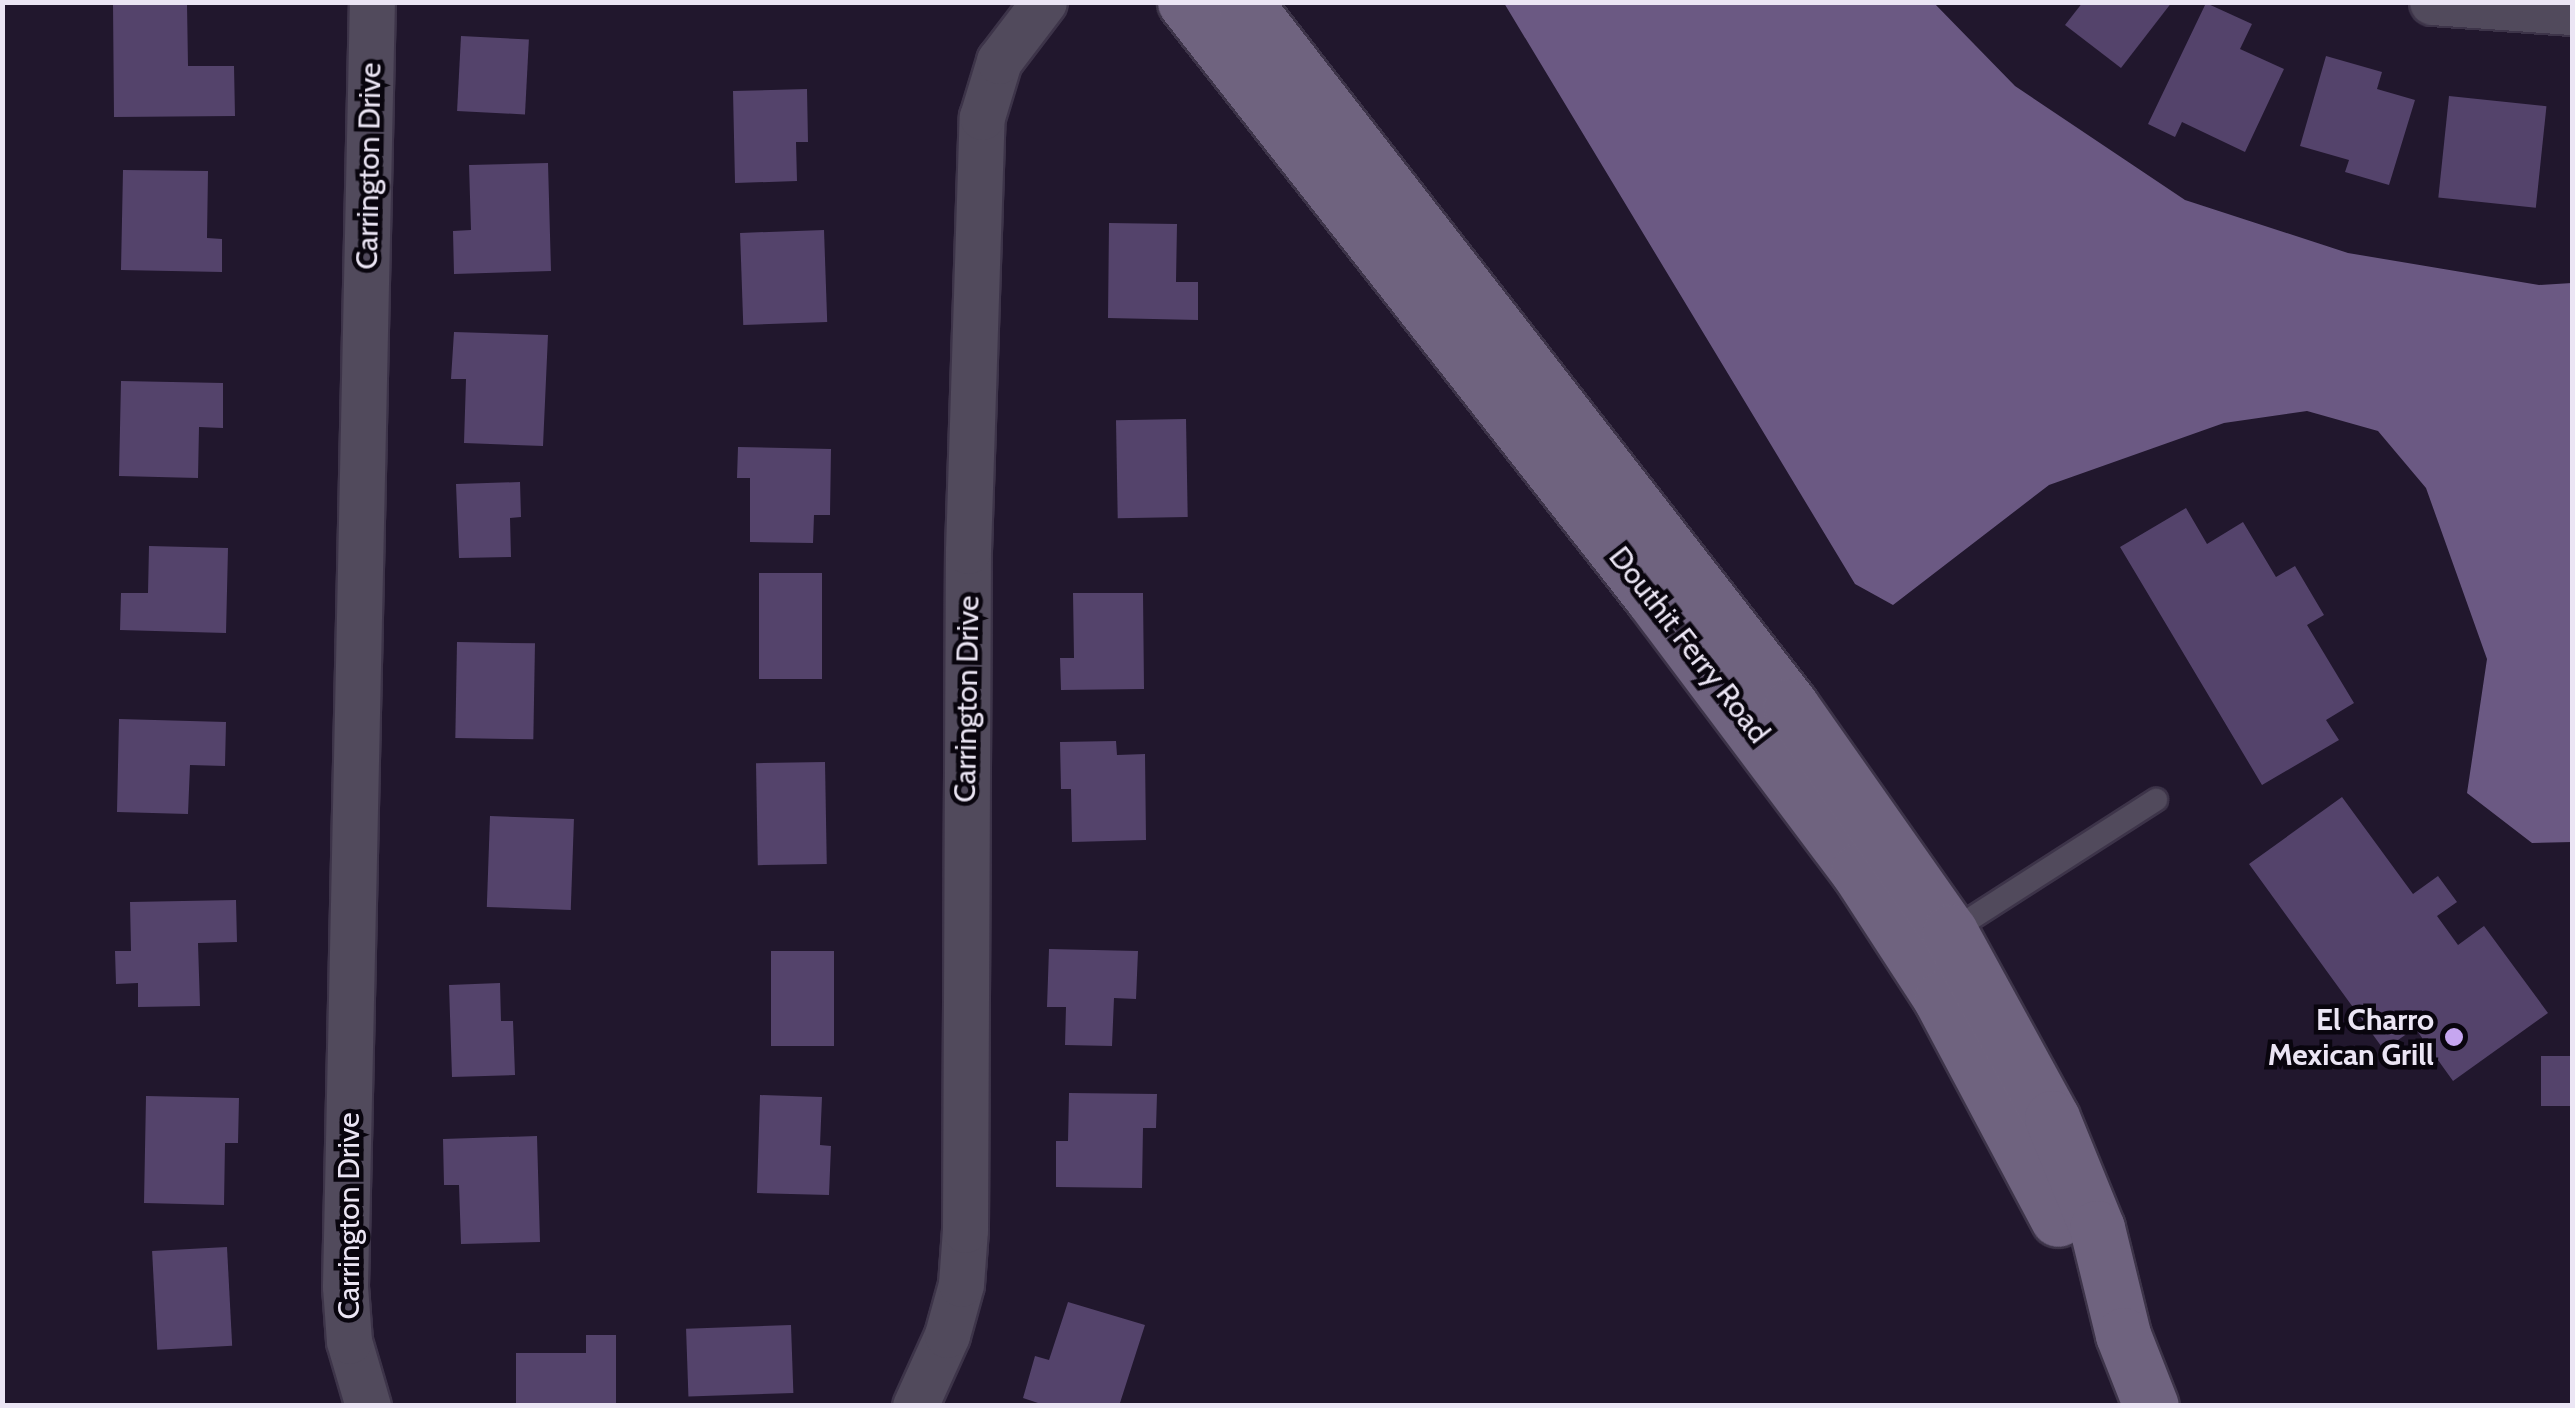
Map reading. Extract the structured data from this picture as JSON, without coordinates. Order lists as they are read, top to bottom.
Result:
{
  "streets": {
    "street": ["Carrington Drive", "Douthit Ferry Road"]
  },
  "places": ["El Charro Mexican Grill"]
}
